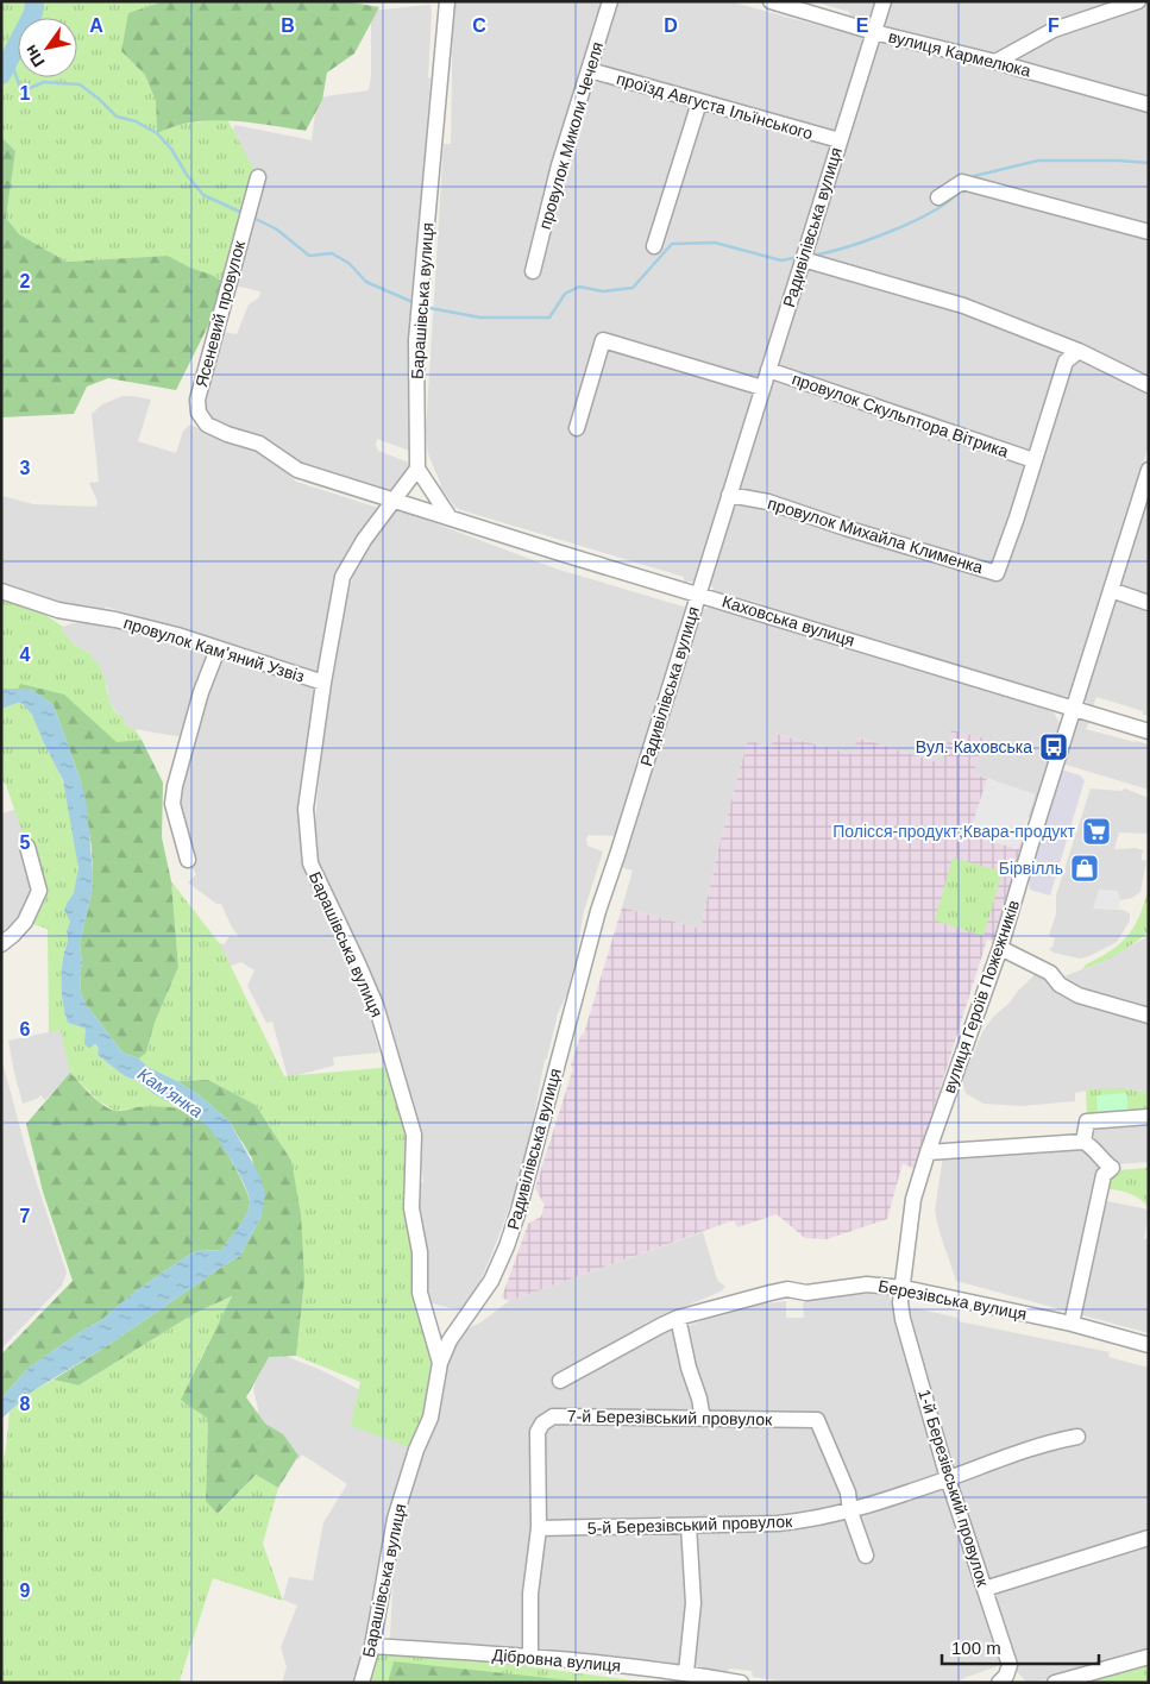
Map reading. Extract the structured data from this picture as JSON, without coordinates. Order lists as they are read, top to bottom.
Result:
{
  "streets": {
    "street": [
      "вулиця Кармелюка",
      "проїзд Августа Ільїнського",
      "провулок Миколи Чечеля",
      "Радивілівська вулиця",
      "Барашівська вулиця",
      "Ясеневий провулок",
      "провулок Скульптора Вітрика",
      "провулок Михайла Клименка",
      "Каховська вулиця",
      "провулок Камʼяний Узвіз",
      "вулиця Героїв Пожежників",
      "Березівська вулиця",
      "7-й Березівський провулок",
      "1-й Березівський провулок",
      "5-й Березівський провулок",
      "Дібровна вулиця"
    ]
  },
  "crossings": [
    ["вулиця Кармелюка", "Радивілівська вулиця"],
    ["проїзд Августа Ільїнського", "провулок Миколи Чечеля"],
    ["проїзд Августа Ільїнського", "Радивілівська вулиця"],
    ["Радивілівська вулиця", "Барашівська вулиця"],
    ["Радивілівська вулиця", "провулок Скульптора Вітрика"],
    ["Радивілівська вулиця", "провулок Михайла Клименка"],
    ["Радивілівська вулиця", "Каховська вулиця"],
    ["Барашівська вулиця", "Ясеневий провулок"],
    ["Барашівська вулиця", "Каховська вулиця"],
    ["Барашівська вулиця", "провулок Камʼяний Узвіз"],
    ["Барашівська вулиця", "Дібровна вулиця"],
    ["Ясеневий провулок", "Каховська вулиця"],
    ["провулок Скульптора Вітрика", "провулок Михайла Клименка"],
    ["Каховська вулиця", "вулиця Героїв Пожежників"],
    ["вулиця Героїв Пожежників", "Березівська вулиця"],
    ["вулиця Героїв Пожежників", "1-й Березівський провулок"],
    ["Березівська вулиця", "1-й Березівський провулок"],
    ["7-й Березівський провулок", "5-й Березівський провулок"],
    ["7-й Березівський провулок", "Дібровна вулиця"],
    ["1-й Березівський провулок", "5-й Березівський провулок"]
  ],
  "water": ["Кам'янка"],
  "places": {
    "bus stop": ["Вул. Каховська"],
    "supermarket": ["Полісся-продукт;Квара-продукт"],
    "shop": ["Бірвілль"]
  },
  "scale_bar": "100 m",
  "north": "bottom left",
  "grid": {
    "columns": [
      "A",
      "B",
      "C",
      "D",
      "E",
      "F"
    ],
    "rows": [
      "1",
      "2",
      "3",
      "4",
      "5",
      "6",
      "7",
      "8",
      "9"
    ]
  }
}
